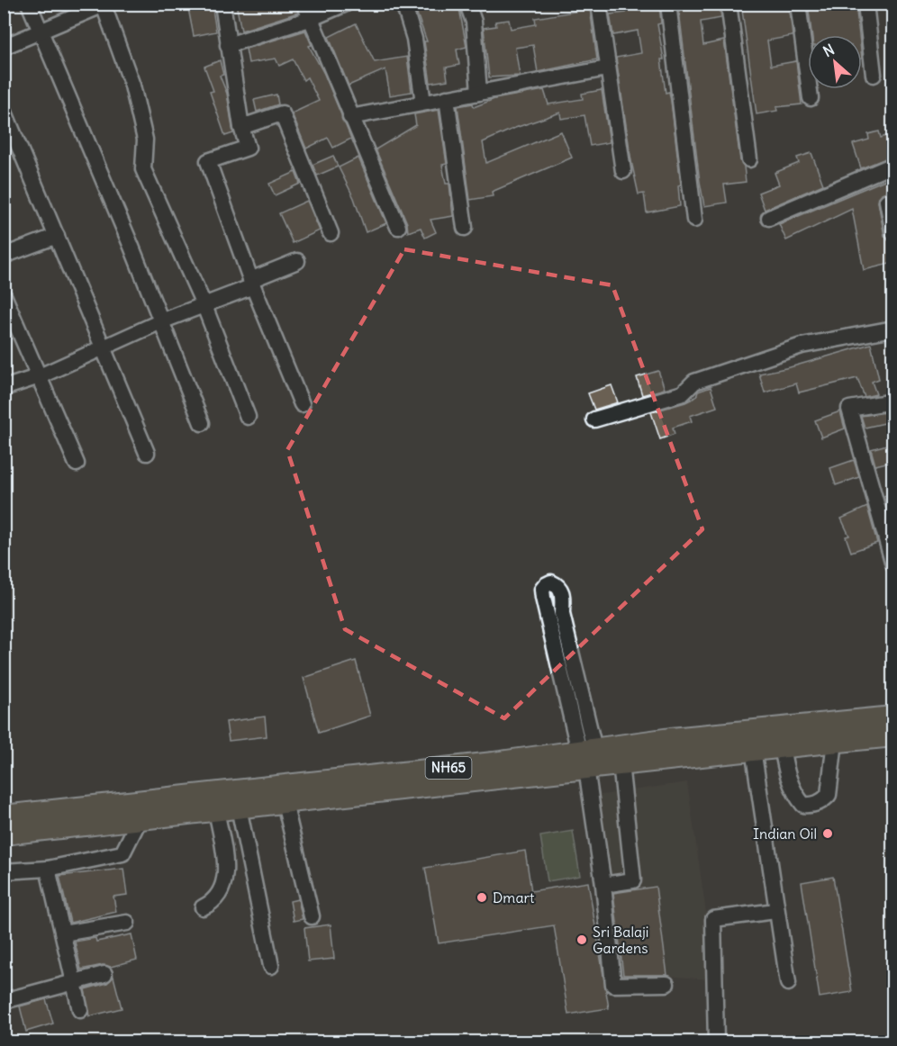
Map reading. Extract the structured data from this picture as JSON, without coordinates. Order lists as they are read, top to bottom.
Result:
{
  "streets": {
    "highway": ["NH65"]
  },
  "places": ["Indian Oil", "Dmart", "Sri Balaji Gardens"],
  "north": "top left"
}
